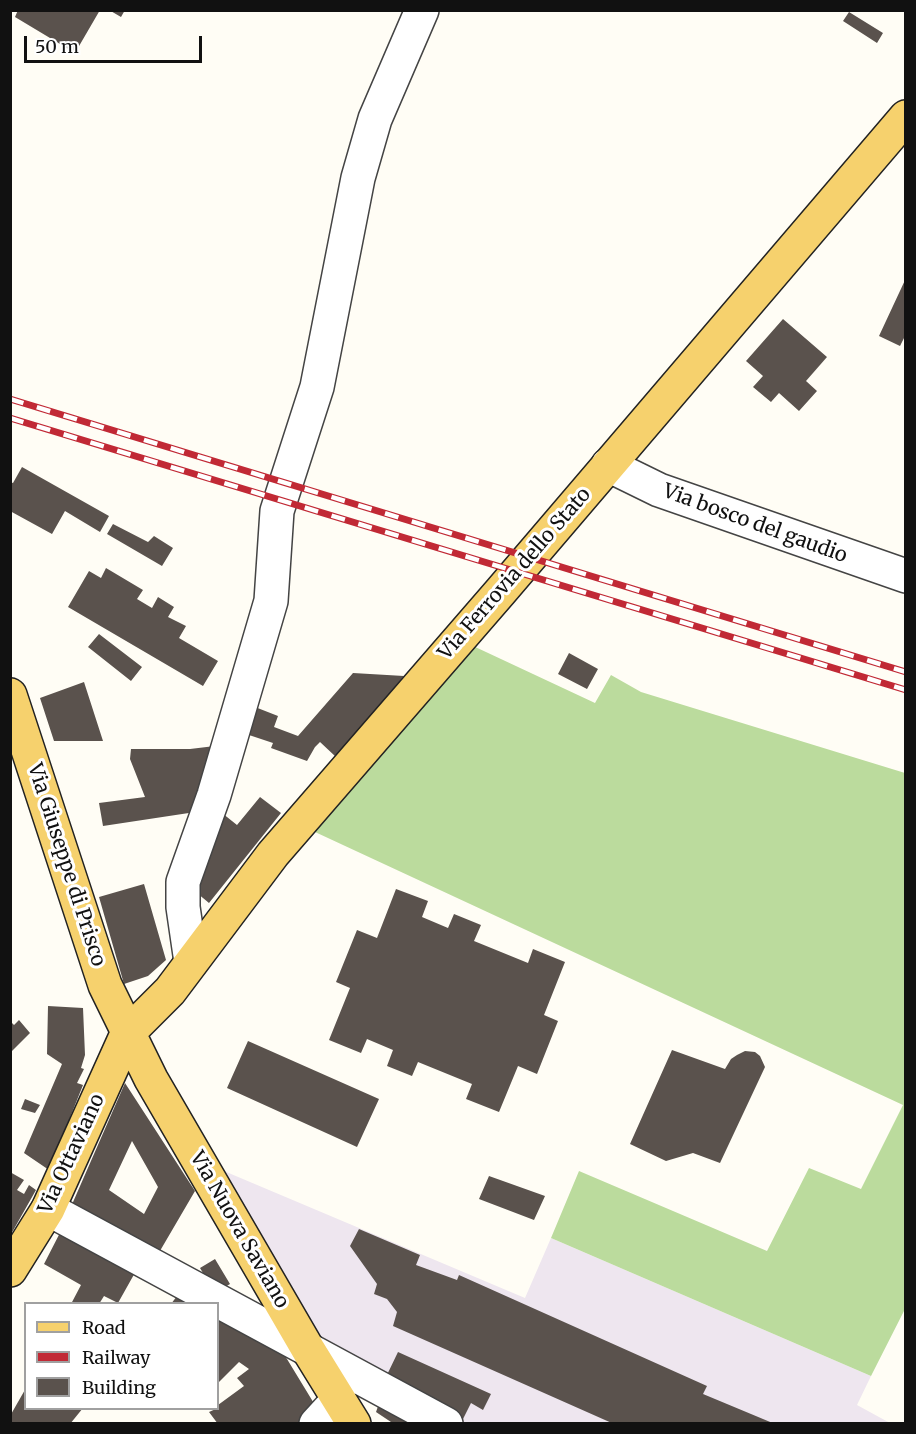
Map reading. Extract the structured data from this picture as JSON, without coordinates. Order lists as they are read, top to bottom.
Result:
{
  "streets": {
    "main road": [
      "Via Ferrovia dello Stato",
      "Via Giuseppe di Prisco",
      "Via Ottaviano",
      "Via Nuova Saviano"
    ],
    "street": ["Via bosco del gaudio"]
  },
  "crossings": [
    ["Via bosco del gaudio", "Via Ferrovia dello Stato"],
    ["Via Ferrovia dello Stato", "Via Giuseppe di Prisco"],
    ["Via Ferrovia dello Stato", "Via Ottaviano"],
    ["Via Ferrovia dello Stato", "Via Nuova Saviano"],
    ["Via Giuseppe di Prisco", "Via Ottaviano"],
    ["Via Giuseppe di Prisco", "Via Nuova Saviano"],
    ["Via Ottaviano", "Via Nuova Saviano"]
  ],
  "legend": ["Road", "Railway", "Building"],
  "scale_bar": "50 m"
}
